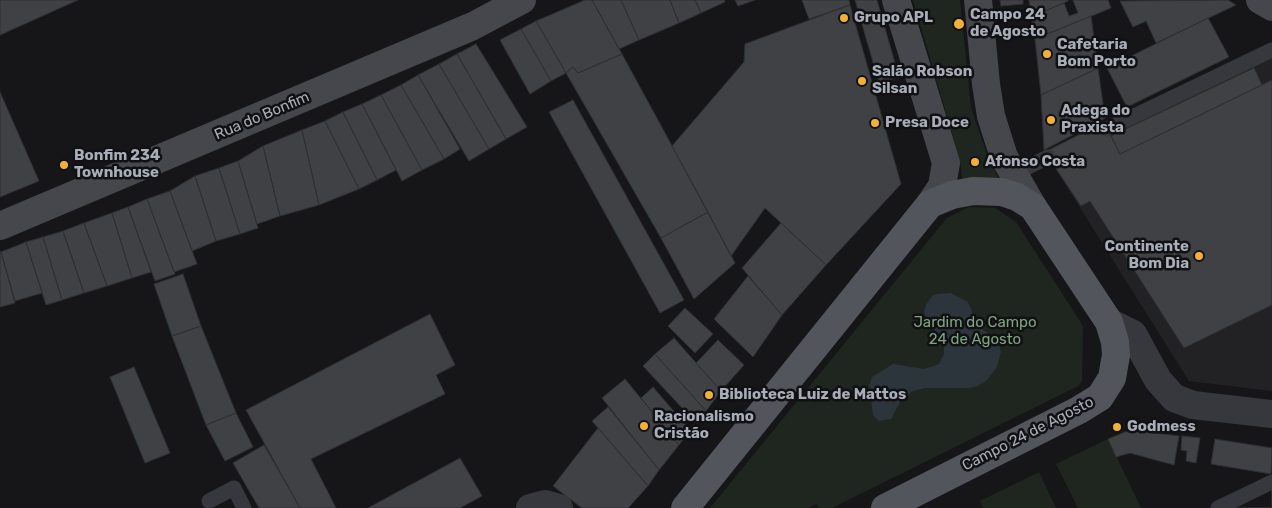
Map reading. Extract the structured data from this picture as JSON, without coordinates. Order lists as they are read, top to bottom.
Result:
{
  "streets": {
    "main road": ["Rua do Bonfim", "Campo 24 de Agosto"]
  },
  "parks": ["Jardim do Campo 24 de Agosto"],
  "places": [
    "Grupo APL",
    "Campo 24 de Agosto",
    "Cafetaria Bom Porto",
    "Salão Robson Silsan",
    "Adega do Praxista",
    "Presa Doce",
    "Afonso Costa",
    "Bonfim 234 Townhouse",
    "Continente Bom Dia",
    "Biblioteca Luiz de Mattos",
    "Racionalismo Cristão",
    "Godmess"
  ]
}
